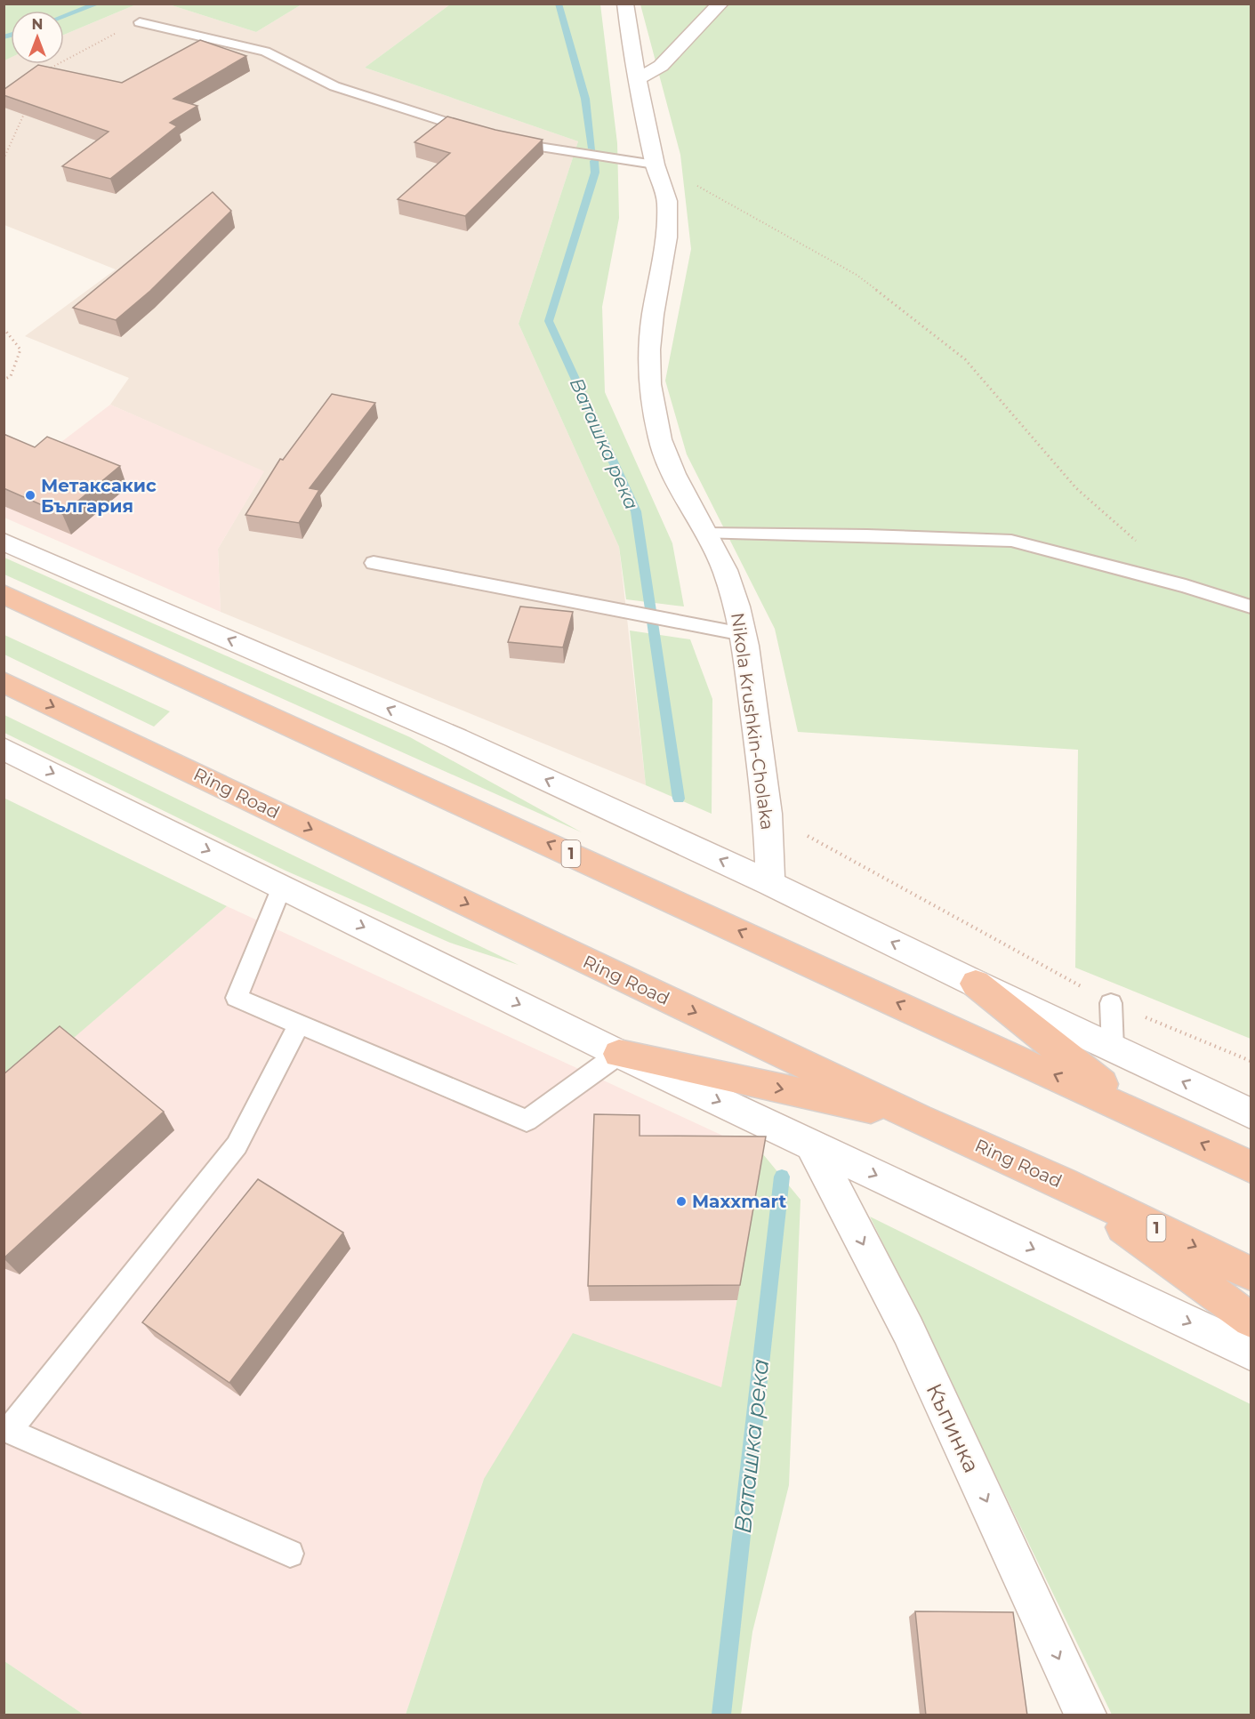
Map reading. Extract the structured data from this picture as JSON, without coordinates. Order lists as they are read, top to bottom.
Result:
{
  "streets": {
    "highway": ["Ring Road", "1"],
    "street": ["Nikola Krushkin-Cholaka", "Къпинка"]
  },
  "one_way": ["Къпинка"],
  "water": ["Ваташка река"],
  "places": ["Метаксакис България", "Maxxmart"],
  "north": "top"
}
